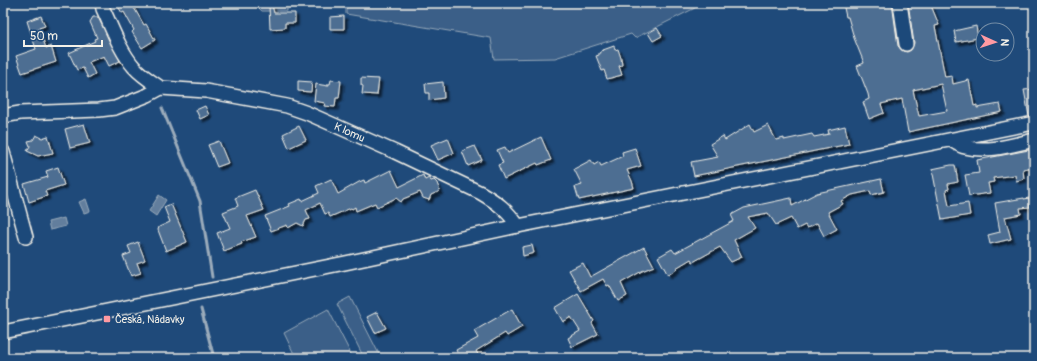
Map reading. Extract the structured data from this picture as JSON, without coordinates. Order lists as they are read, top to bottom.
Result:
{
  "streets": {
    "street": ["K lomu"]
  },
  "places": {
    "transit": ["Česká, Nádavky"]
  },
  "scale_bar": "50 m",
  "north": "right"
}
